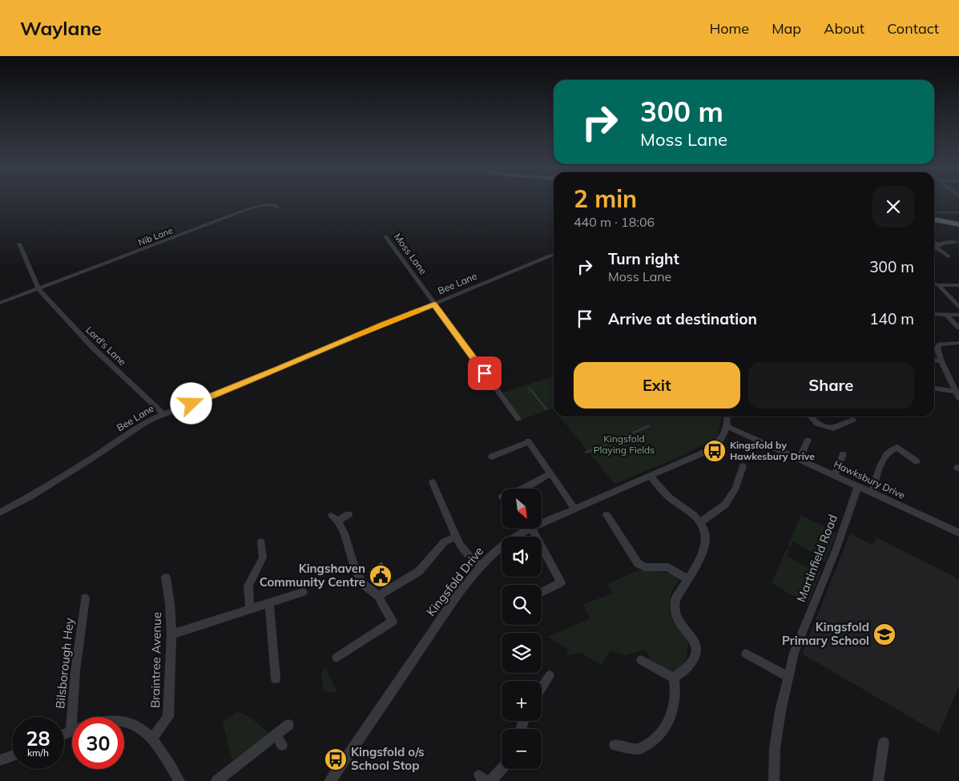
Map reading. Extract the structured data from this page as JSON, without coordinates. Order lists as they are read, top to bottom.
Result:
{
  "streets": {
    "street": [
      "Nib Lane",
      "Moss Lane",
      "Bee Lane",
      "Lord's Lane",
      "Hawksbury Drive",
      "Martinfield Road",
      "Kingsfold Drive",
      "Braintree Avenue",
      "Bilsborough Hey"
    ]
  },
  "crossings": [
    ["Nib Lane", "Lord's Lane"],
    ["Moss Lane", "Bee Lane"],
    ["Bee Lane", "Lord's Lane"],
    ["Hawksbury Drive", "Martinfield Road"],
    ["Hawksbury Drive", "Kingsfold Drive"]
  ],
  "parks": ["Kingsfold Playing Fields"],
  "places": {
    "bus stop": ["Kingsfold by Hawkesbury Drive", "Kingsfold o/s School Stop"],
    "public building": ["Kingshaven Community Centre"],
    "school or university": ["Kingsfold Primary School"]
  },
  "north": "bottom right",
  "page": {
    "header": "Waylane",
    "nav": [
      "Home",
      "Map",
      "About",
      "Contact"
    ],
    "turn": ["300 m", "Moss Lane"],
    "heading": ["2 min", "440 m · 18:06"],
    "list": [
      {
        "name": "Turn right",
        "note": "Moss Lane",
        "value": "300 m"
      },
      {
        "name": "Arrive at destination",
        "value": "140 m"
      }
    ],
    "buttons": ["Exit", "Share"],
    "map_buttons": ["+", "−"],
    "speed": "28 km/h",
    "limit": "30"
  }
}
